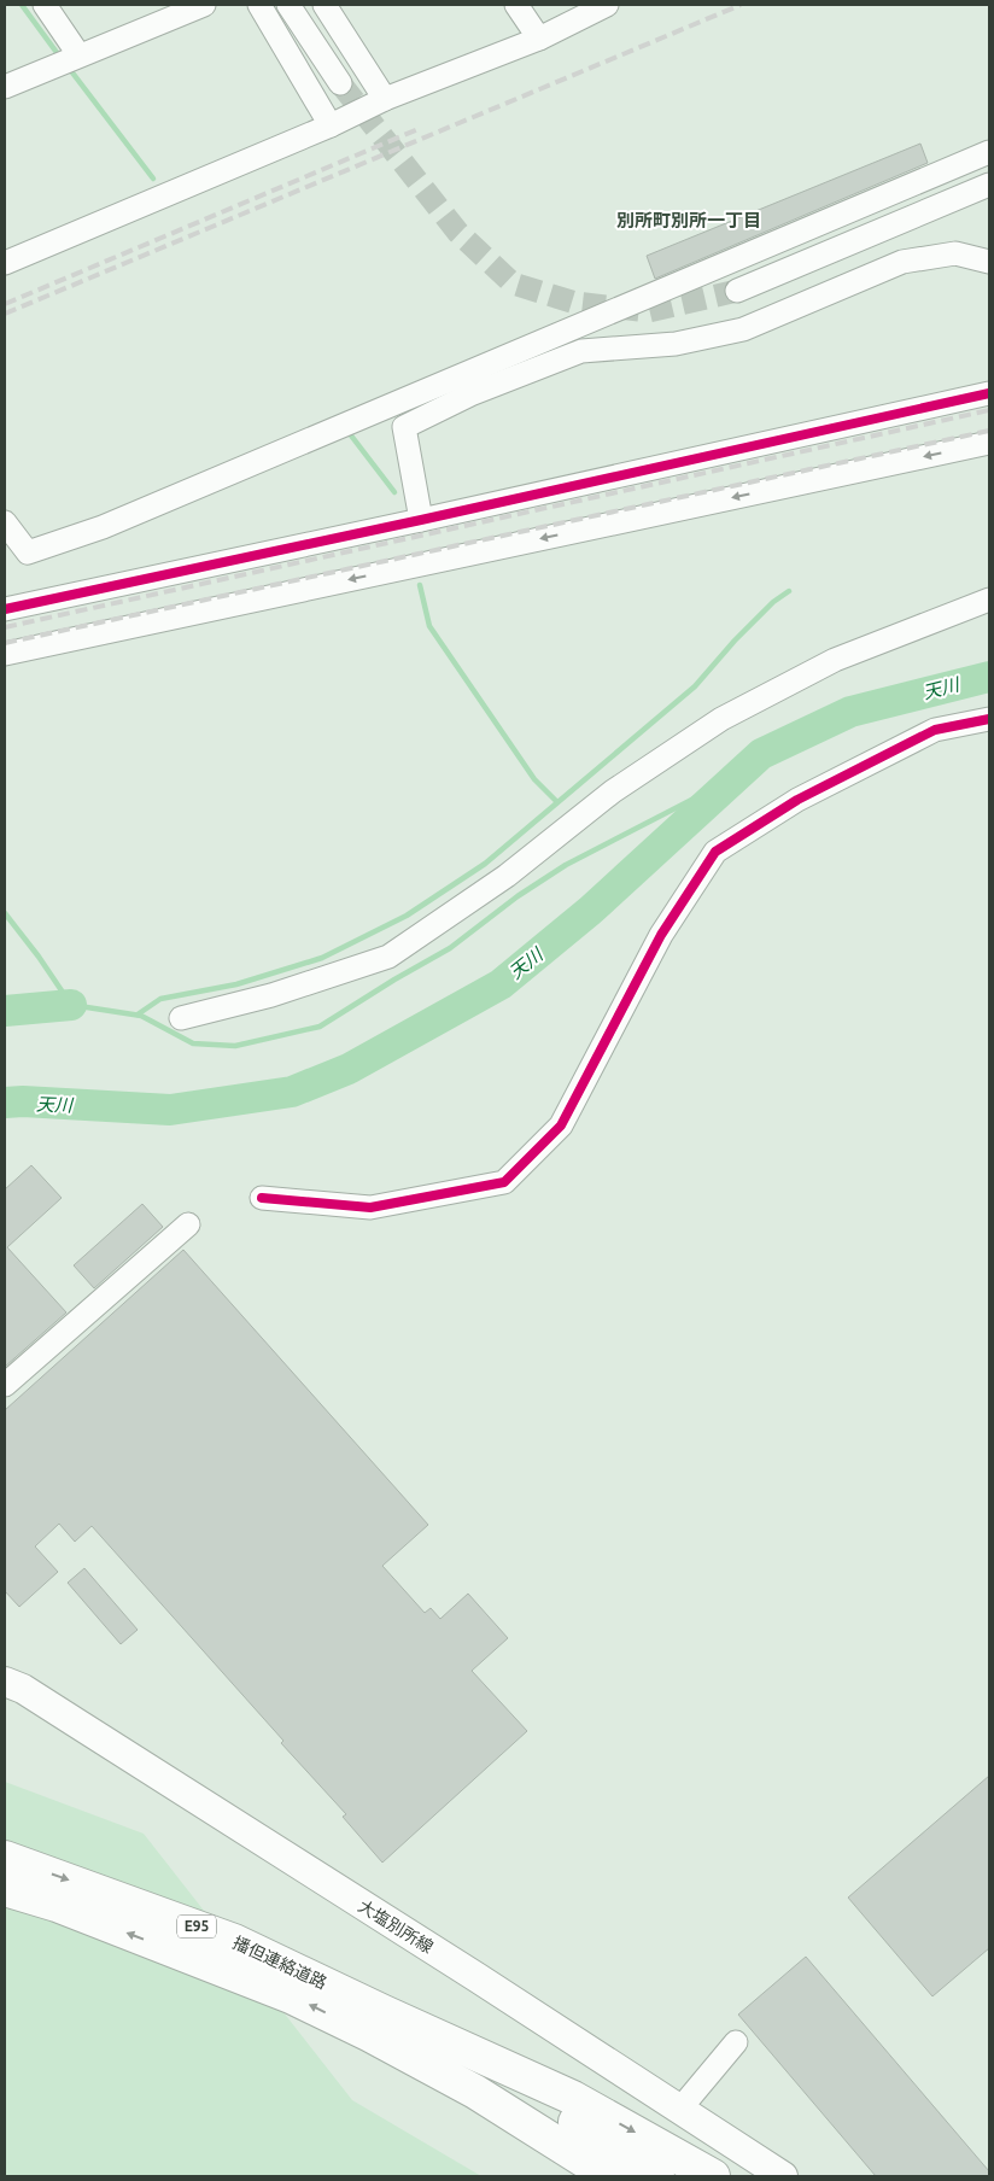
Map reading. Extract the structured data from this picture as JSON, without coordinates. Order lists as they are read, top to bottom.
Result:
{
  "streets": {
    "highway": ["E95", "播但連絡道路"],
    "main road": ["大塩別所線"]
  },
  "crossings": [
    ["E95", "播但連絡道路"]
  ],
  "districts": ["別所町別所一丁目"],
  "water": ["天川"]
}
